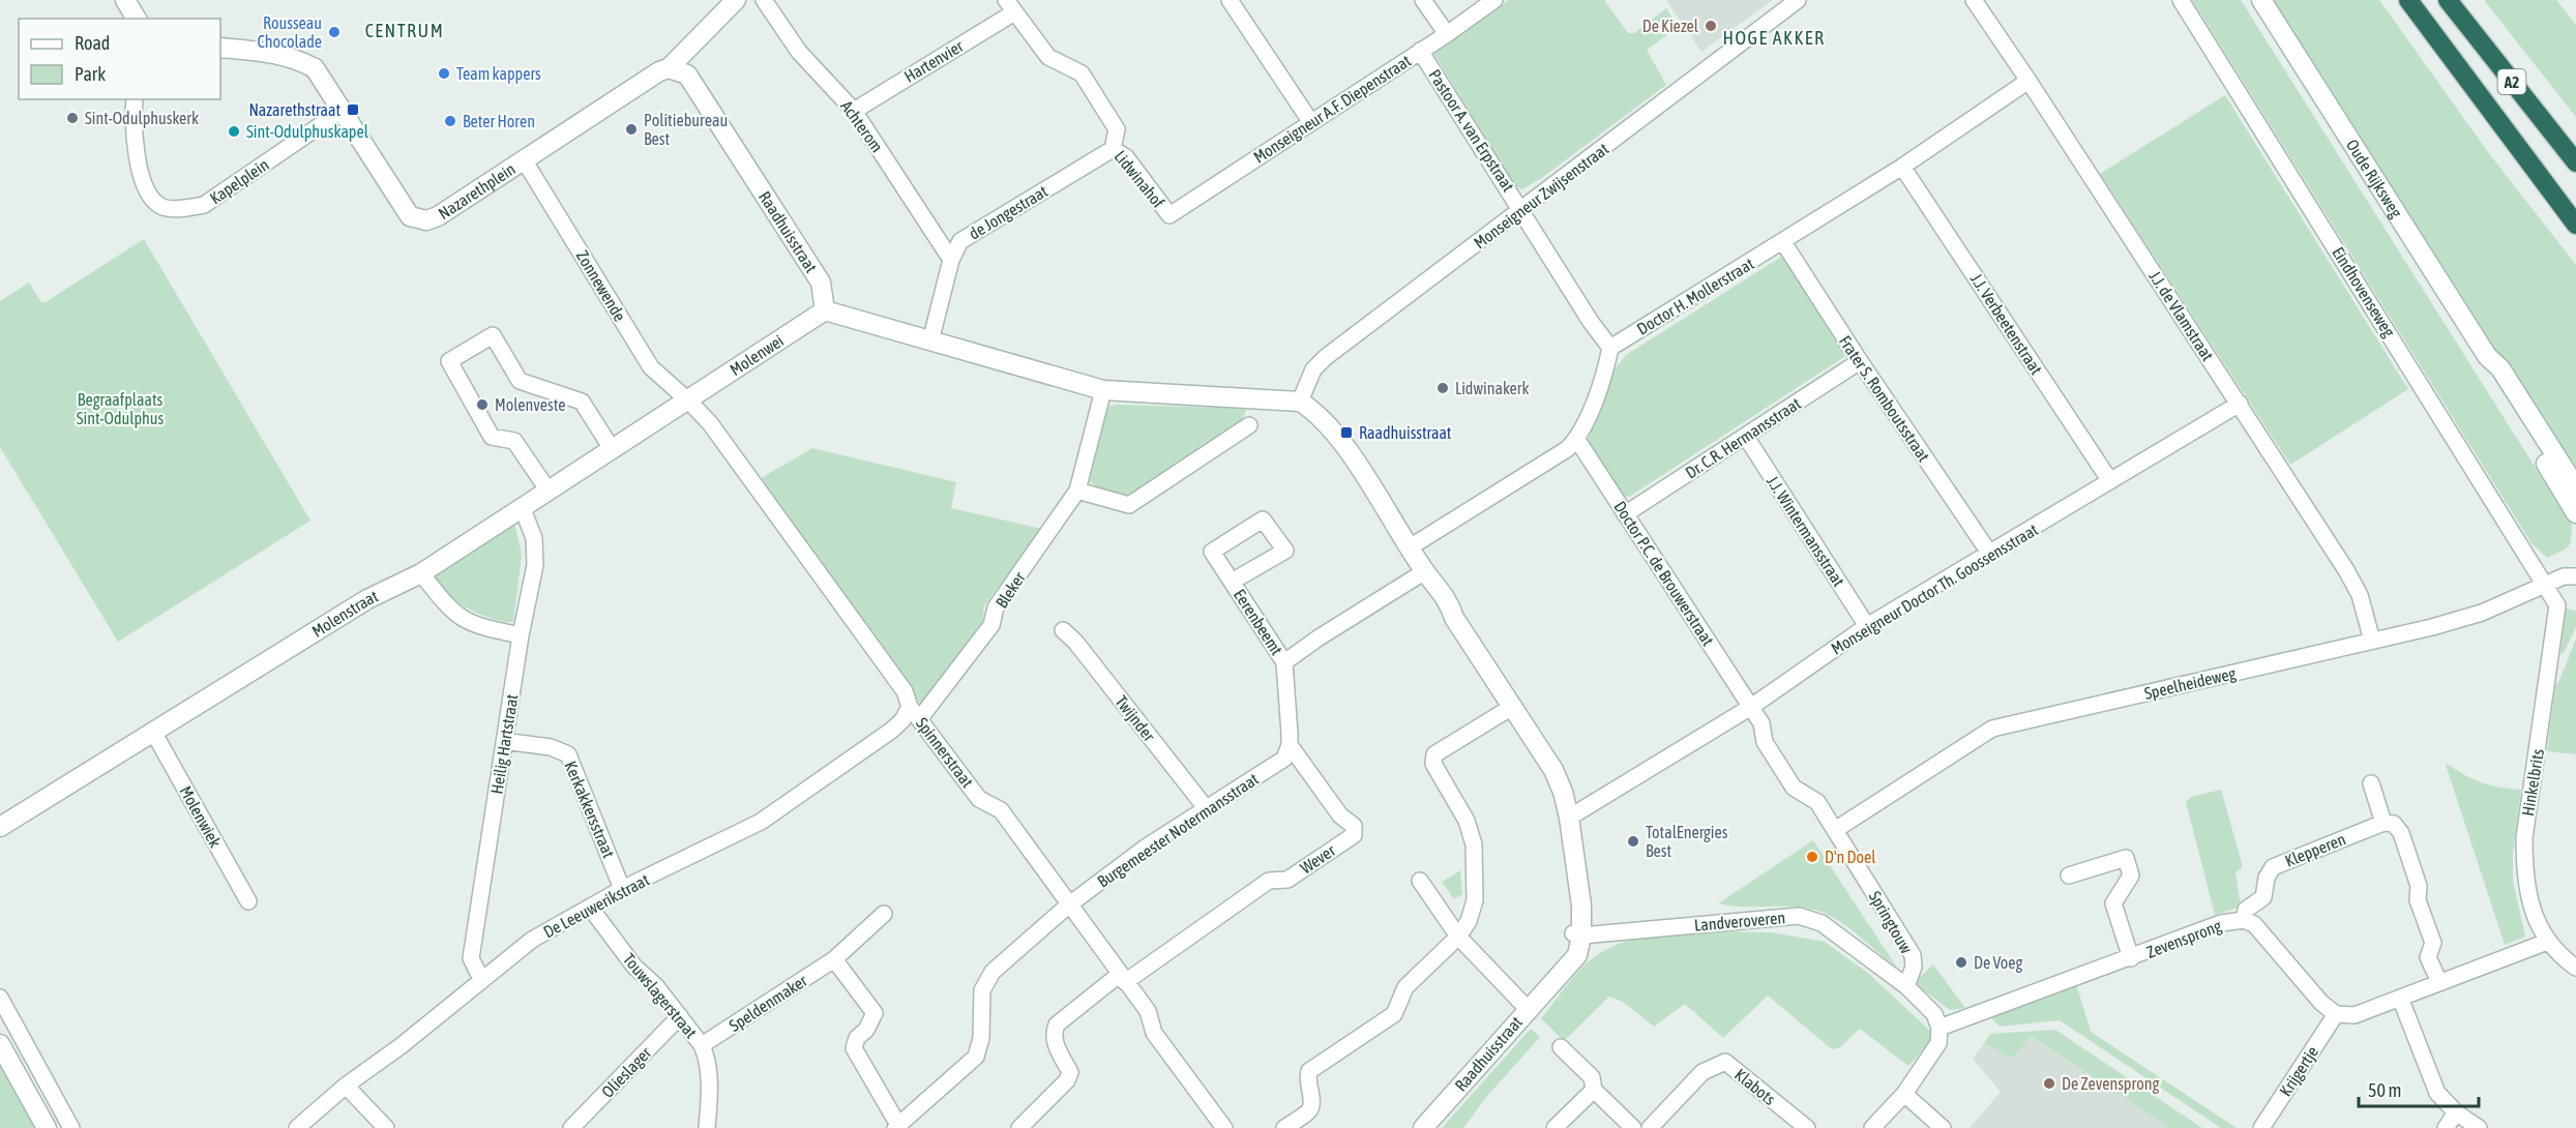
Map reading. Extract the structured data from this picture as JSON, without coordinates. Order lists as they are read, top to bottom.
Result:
{
  "streets": {
    "highway": ["A2"],
    "street": [
      "Hartenvier",
      "Monseigneur A.F. Diepenstraat",
      "Achterom",
      "Pastoor A. van Erpstraat",
      "Oude Rijksweg",
      "Lidwinahof",
      "Kapelplein",
      "Nazarethplein",
      "Monseigneur Zwijsenstraat",
      "de Jongestraat",
      "Raadhuisstraat",
      "Zonnewende",
      "Eindhovenseweg",
      "Doctor H. Mollerstraat",
      "J.J. de Vlamstraat",
      "J.J. Verbeetenstraat",
      "Molenwei",
      "Frater S. Romboutsstraat",
      "Dr. C.R. Hermansstraat",
      "J.J. Wintermansstraat",
      "Doctor P.C. de Brouwerstraat",
      "Monseigneur Doctor Th. Goossensstraat",
      "Bleker",
      "Molenstraat",
      "Eerenbeemt",
      "Speelheideweg",
      "Twijnder",
      "Heilig Hartstraat",
      "Spinnerstraat",
      "Hinkelbrits",
      "Kerkakkersstraat",
      "Molenwiek",
      "Burgemeester Notermansstraat",
      "Klepperen",
      "Wever",
      "De Leeuwerikstraat",
      "Landveroveren",
      "Springtouw",
      "Zevensprong",
      "Touwslagerstraat",
      "Speldenmaker",
      "Krijgertje",
      "Olieslager",
      "Klabots"
    ]
  },
  "crossings": [
    ["Hartenvier", "Achterom"],
    ["Hartenvier", "Lidwinahof"],
    ["Monseigneur A.F. Diepenstraat", "Pastoor A. van Erpstraat"],
    ["Monseigneur A.F. Diepenstraat", "Lidwinahof"],
    ["Achterom", "de Jongestraat"],
    ["Pastoor A. van Erpstraat", "Monseigneur Zwijsenstraat"],
    ["Pastoor A. van Erpstraat", "Doctor H. Mollerstraat"],
    ["Lidwinahof", "de Jongestraat"],
    ["Kapelplein", "Nazarethplein"],
    ["Nazarethplein", "Zonnewende"],
    ["Monseigneur Zwijsenstraat", "Raadhuisstraat"],
    ["Raadhuisstraat", "Molenwei"],
    ["Raadhuisstraat", "Monseigneur Doctor Th. Goossensstraat"],
    ["Raadhuisstraat", "Landveroveren"],
    ["Zonnewende", "Molenwei"],
    ["Zonnewende", "Molenstraat"],
    ["Zonnewende", "Spinnerstraat"],
    ["Eindhovenseweg", "Speelheideweg"],
    ["Eindhovenseweg", "Hinkelbrits"],
    ["Doctor H. Mollerstraat", "J.J. de Vlamstraat"],
    ["Doctor H. Mollerstraat", "J.J. Verbeetenstraat"],
    ["Doctor H. Mollerstraat", "Frater S. Romboutsstraat"],
    ["J.J. de Vlamstraat", "Monseigneur Doctor Th. Goossensstraat"],
    ["J.J. de Vlamstraat", "Speelheideweg"],
    ["J.J. Verbeetenstraat", "Monseigneur Doctor Th. Goossensstraat"],
    ["Molenwei", "Molenstraat"],
    ["Molenwei", "Spinnerstraat"],
    ["Frater S. Romboutsstraat", "Dr. C.R. Hermansstraat"],
    ["Frater S. Romboutsstraat", "Monseigneur Doctor Th. Goossensstraat"],
    ["Dr. C.R. Hermansstraat", "J.J. Wintermansstraat"],
    ["Dr. C.R. Hermansstraat", "Doctor P.C. de Brouwerstraat"],
    ["J.J. Wintermansstraat", "Monseigneur Doctor Th. Goossensstraat"],
    ["Doctor P.C. de Brouwerstraat", "Monseigneur Doctor Th. Goossensstraat"],
    ["Doctor P.C. de Brouwerstraat", "Speelheideweg"],
    ["Doctor P.C. de Brouwerstraat", "Springtouw"],
    ["Bleker", "Spinnerstraat"],
    ["Bleker", "De Leeuwerikstraat"],
    ["Molenstraat", "Heilig Hartstraat"],
    ["Molenstraat", "Spinnerstraat"],
    ["Molenstraat", "Molenwiek"],
    ["Speelheideweg", "Hinkelbrits"],
    ["Speelheideweg", "Springtouw"],
    ["Twijnder", "Burgemeester Notermansstraat"],
    ["Heilig Hartstraat", "Kerkakkersstraat"],
    ["Heilig Hartstraat", "De Leeuwerikstraat"],
    ["Spinnerstraat", "Burgemeester Notermansstraat"],
    ["Spinnerstraat", "Wever"],
    ["Spinnerstraat", "De Leeuwerikstraat"],
    ["Kerkakkersstraat", "De Leeuwerikstraat"],
    ["Burgemeester Notermansstraat", "Wever"],
    ["Klepperen", "Zevensprong"],
    ["De Leeuwerikstraat", "Touwslagerstraat"],
    ["Landveroveren", "Springtouw"],
    ["Landveroveren", "Zevensprong"],
    ["Zevensprong", "Krijgertje"],
    ["Touwslagerstraat", "Speldenmaker"],
    ["Touwslagerstraat", "Olieslager"]
  ],
  "districts": ["CENTRUM", "HOGE AKKER"],
  "parks": ["Begraafplaats Sint-Odulphus"],
  "places": {
    "other": [
      "De Kiezel",
      "Rousseau Chocolade",
      "Team kappers",
      "Sint-Odulphuskerk",
      "Beter Horen",
      "Politiebureau Best",
      "Sint-Odulphuskapel",
      "Lidwinakerk",
      "Molenveste",
      "TotalEnergies Best",
      "D'n Doel",
      "De Voeg",
      "De Zevensprong"
    ],
    "transit": ["Nazarethstraat", "Raadhuisstraat"]
  },
  "legend": ["Road", "Park"],
  "scale_bar": "50 m"
}
